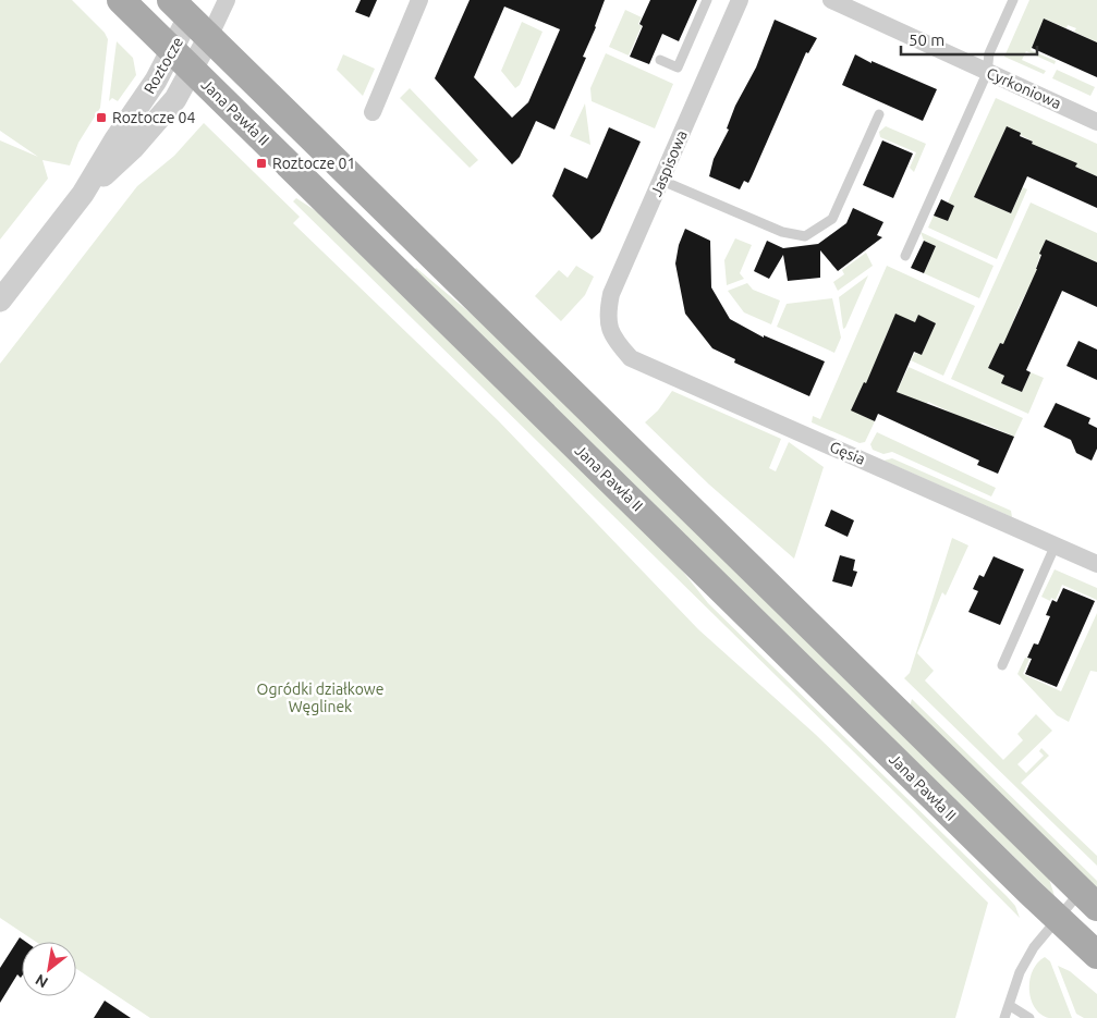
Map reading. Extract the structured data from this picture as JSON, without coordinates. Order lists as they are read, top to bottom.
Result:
{
  "streets": {
    "main road": ["Jana Pawła II"],
    "street": [
      "Roztocze",
      "Cyrkoniowa",
      "Jaspisowa",
      "Gęsia"
    ]
  },
  "crossings": [
    ["Roztocze", "Jana Pawła II"],
    ["Jaspisowa", "Gęsia"]
  ],
  "parks": ["Ogródki działkowe Węglinek"],
  "places": {
    "transit": ["Roztocze 04", "Roztocze 01"]
  },
  "scale_bar": "50 m",
  "north": "bottom left"
}
